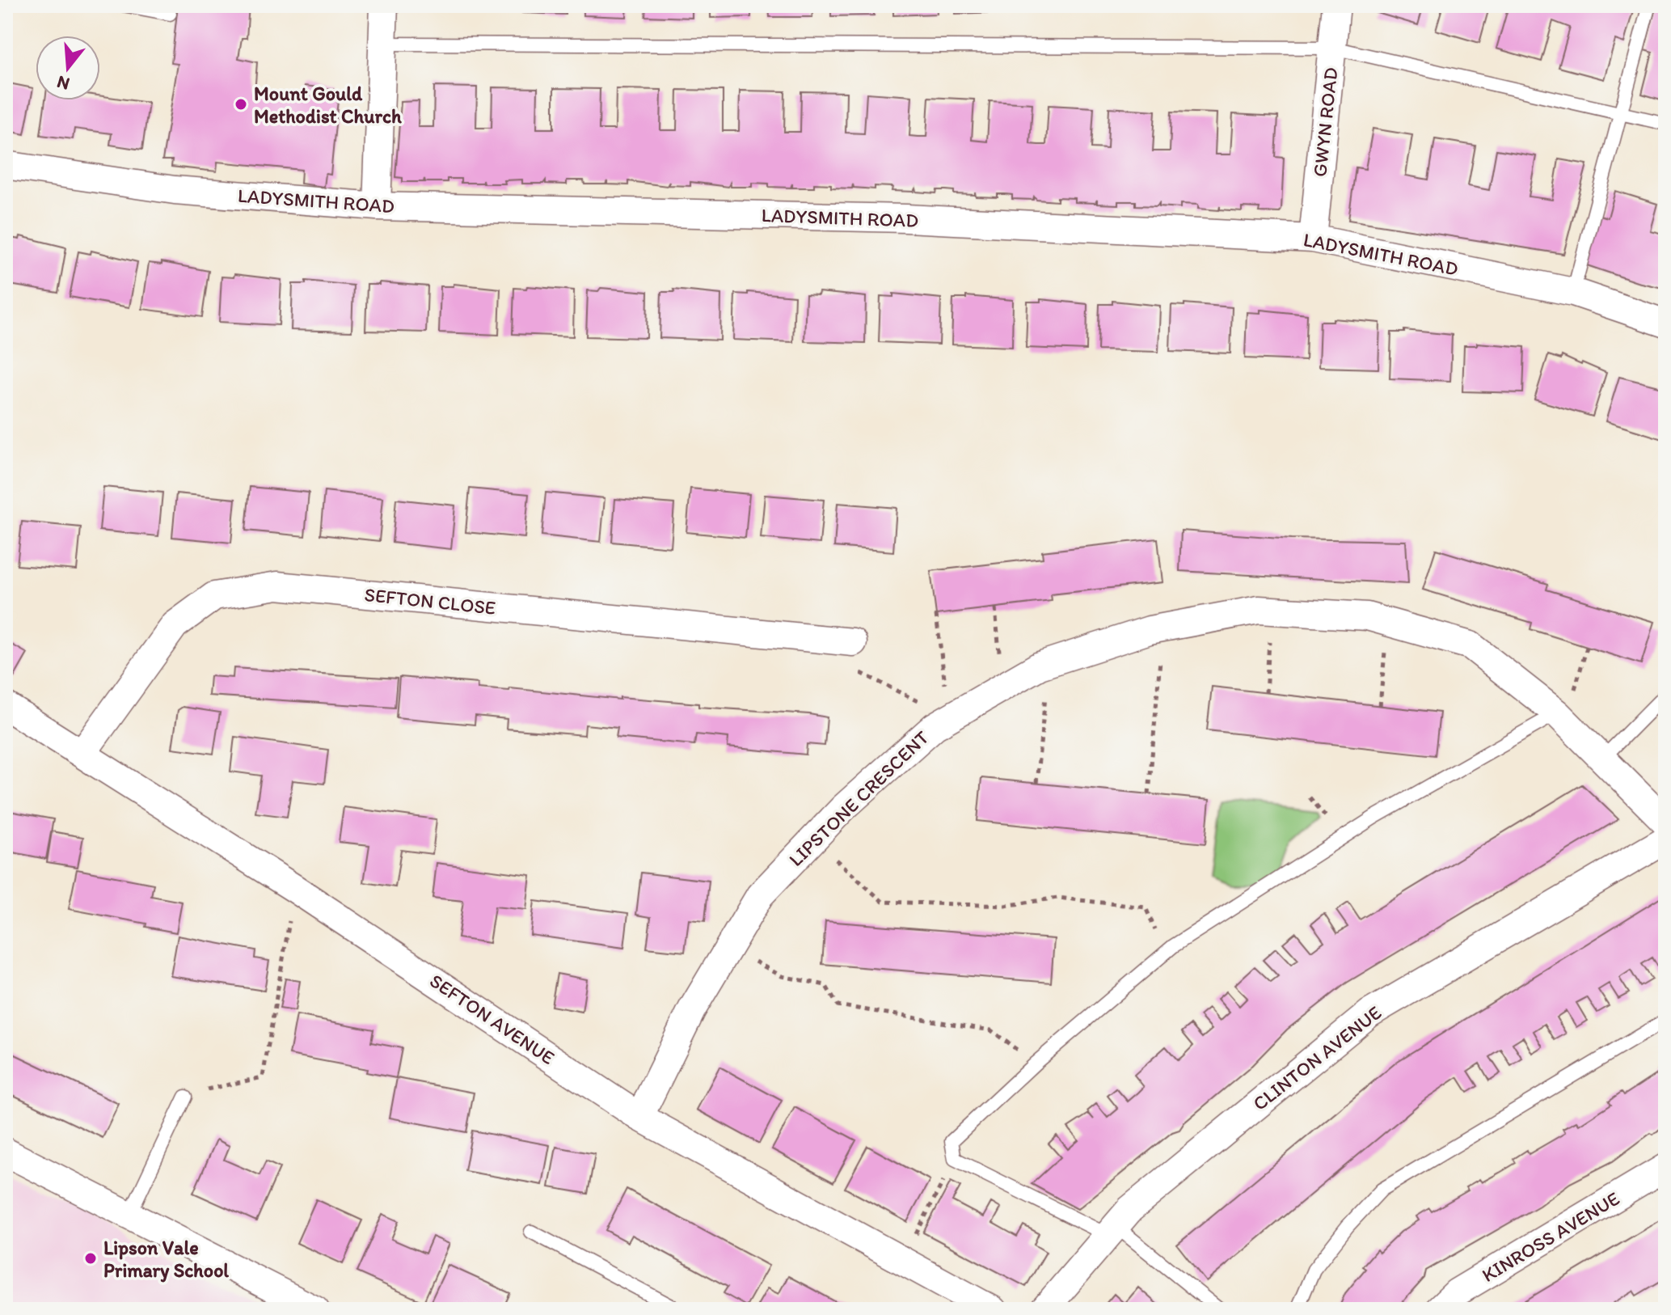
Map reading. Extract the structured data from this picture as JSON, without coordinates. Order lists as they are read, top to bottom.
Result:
{
  "streets": {
    "street": [
      "GWYN ROAD",
      "LADYSMITH ROAD",
      "SEFTON CLOSE",
      "LIPSTONE CRESCENT",
      "SEFTON AVENUE",
      "CLINTON AVENUE",
      "KINROSS AVENUE"
    ]
  },
  "crossings": [
    ["GWYN ROAD", "LADYSMITH ROAD"],
    ["SEFTON CLOSE", "SEFTON AVENUE"],
    ["LIPSTONE CRESCENT", "SEFTON AVENUE"]
  ],
  "places": ["Mount Gould Methodist Church", "Lipson Vale Primary School"],
  "north": "bottom"
}
